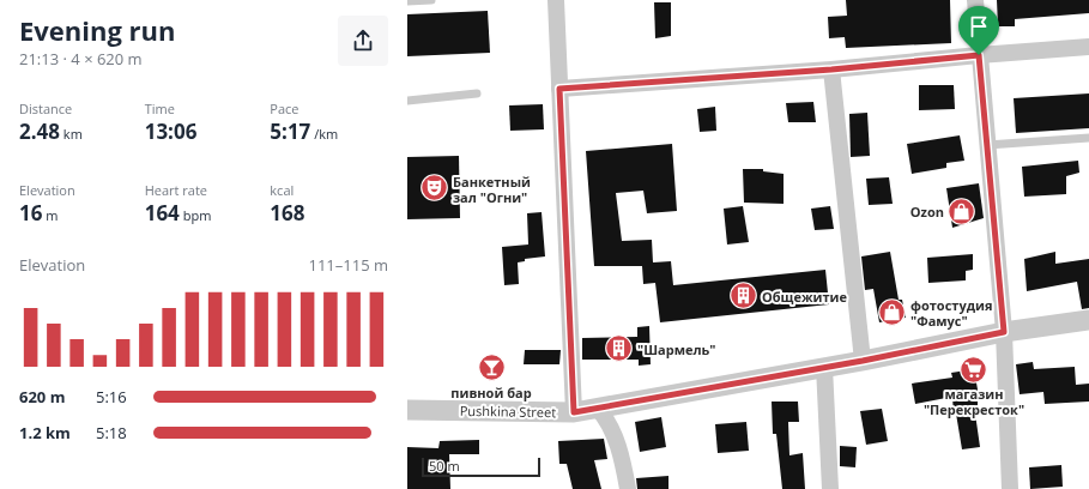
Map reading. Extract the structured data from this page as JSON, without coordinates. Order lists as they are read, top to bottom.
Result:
{
  "streets": {
    "street": ["Pushkina Street"]
  },
  "places": {
    "theatre": ["Банкетный зал \"Огни\""],
    "shop": ["Ozon", "фотостудия \"Фамус\""],
    "building": ["Общежитие", "\"Шармель\""],
    "bar": ["пивной бар"],
    "supermarket": ["магазин \"Перекресток\""]
  },
  "scale_bar": "50 m",
  "page": {
    "heading": ["Evening run", "21:13 · 4 × 620 m"],
    "stats": [
      ["Distance", "2.48 km"],
      ["Time", "13:06"],
      ["Pace", "5:17 /km"],
      ["Elevation", "16 m"],
      ["Heart rate", "164 bpm"],
      ["kcal", "168"]
    ],
    "chart": ["Elevation", "111–115 m"],
    "list": [
      {
        "name": "620 m",
        "note": "5:16"
      },
      {
        "name": "1.2 km",
        "note": "5:18"
      }
    ],
    "scale": "50 m"
  }
}
